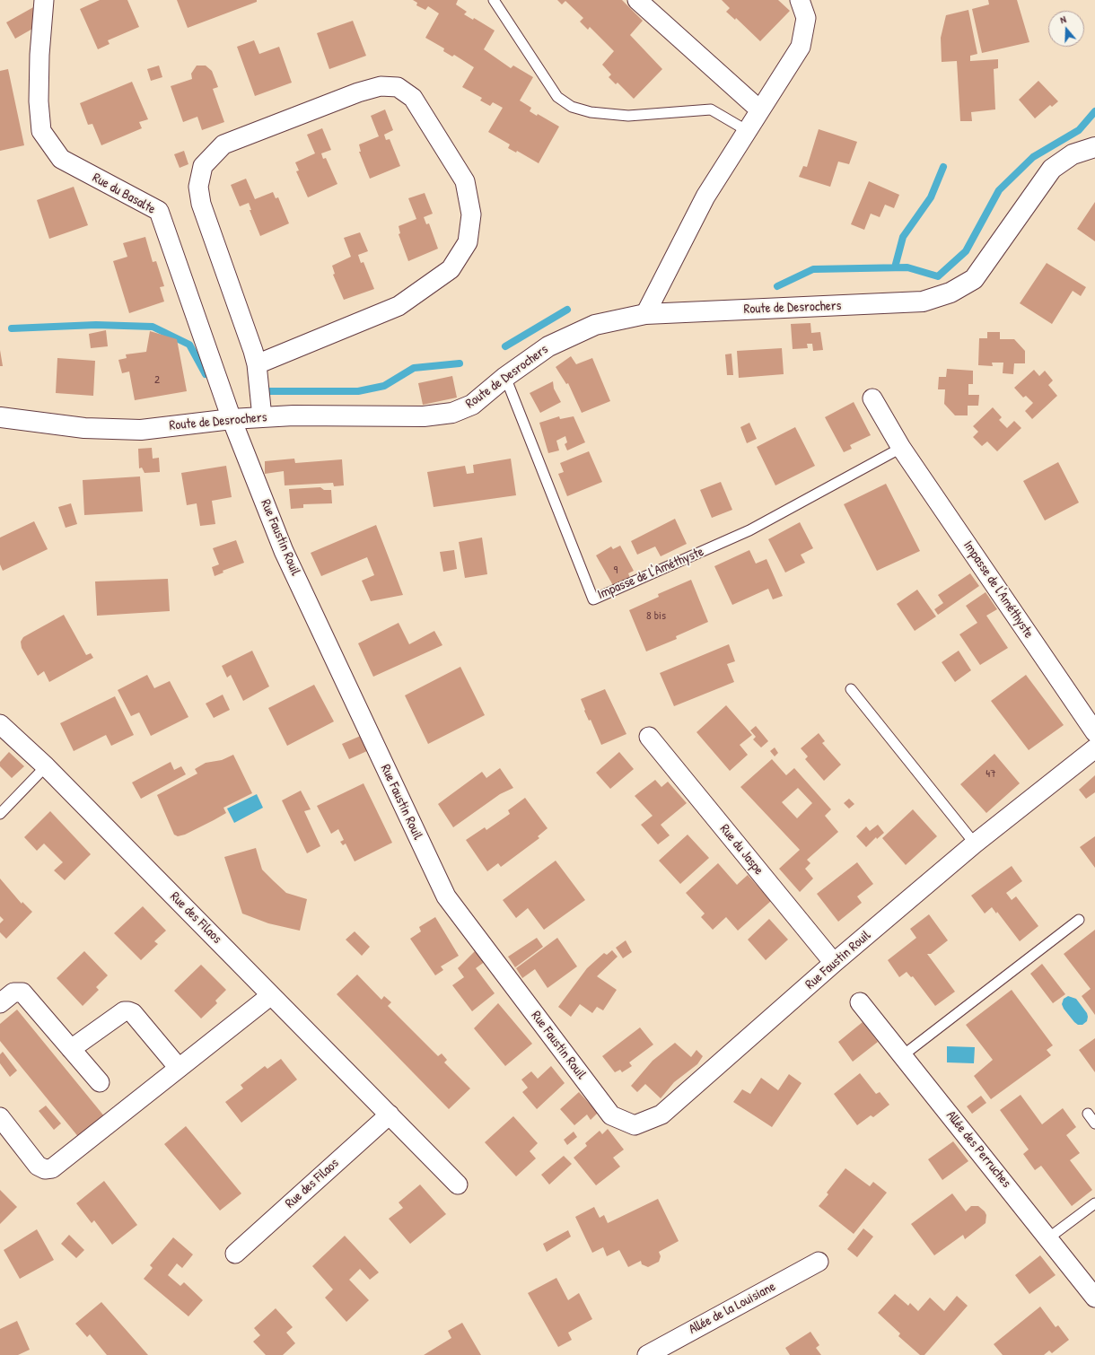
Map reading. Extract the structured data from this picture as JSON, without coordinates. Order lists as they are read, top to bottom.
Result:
{
  "streets": {
    "street": [
      "Rue du Basalte",
      "Route de Desrochers",
      "Rue Faustin Rouil",
      "Impasse de l'Améthyste",
      "Rue du Jaspe",
      "Rue des Filaos",
      "Allée des Perruches",
      "Allée de la Louisiane"
    ]
  },
  "crossings": [
    ["Rue du Basalte", "Route de Desrochers"],
    ["Rue du Basalte", "Rue Faustin Rouil"],
    ["Route de Desrochers", "Rue Faustin Rouil"],
    ["Route de Desrochers", "Impasse de l'Améthyste"],
    ["Rue Faustin Rouil", "Rue du Jaspe"]
  ],
  "house_numbers": [
    "2",
    "9",
    "8 bis",
    "47"
  ],
  "north": "top"
}
